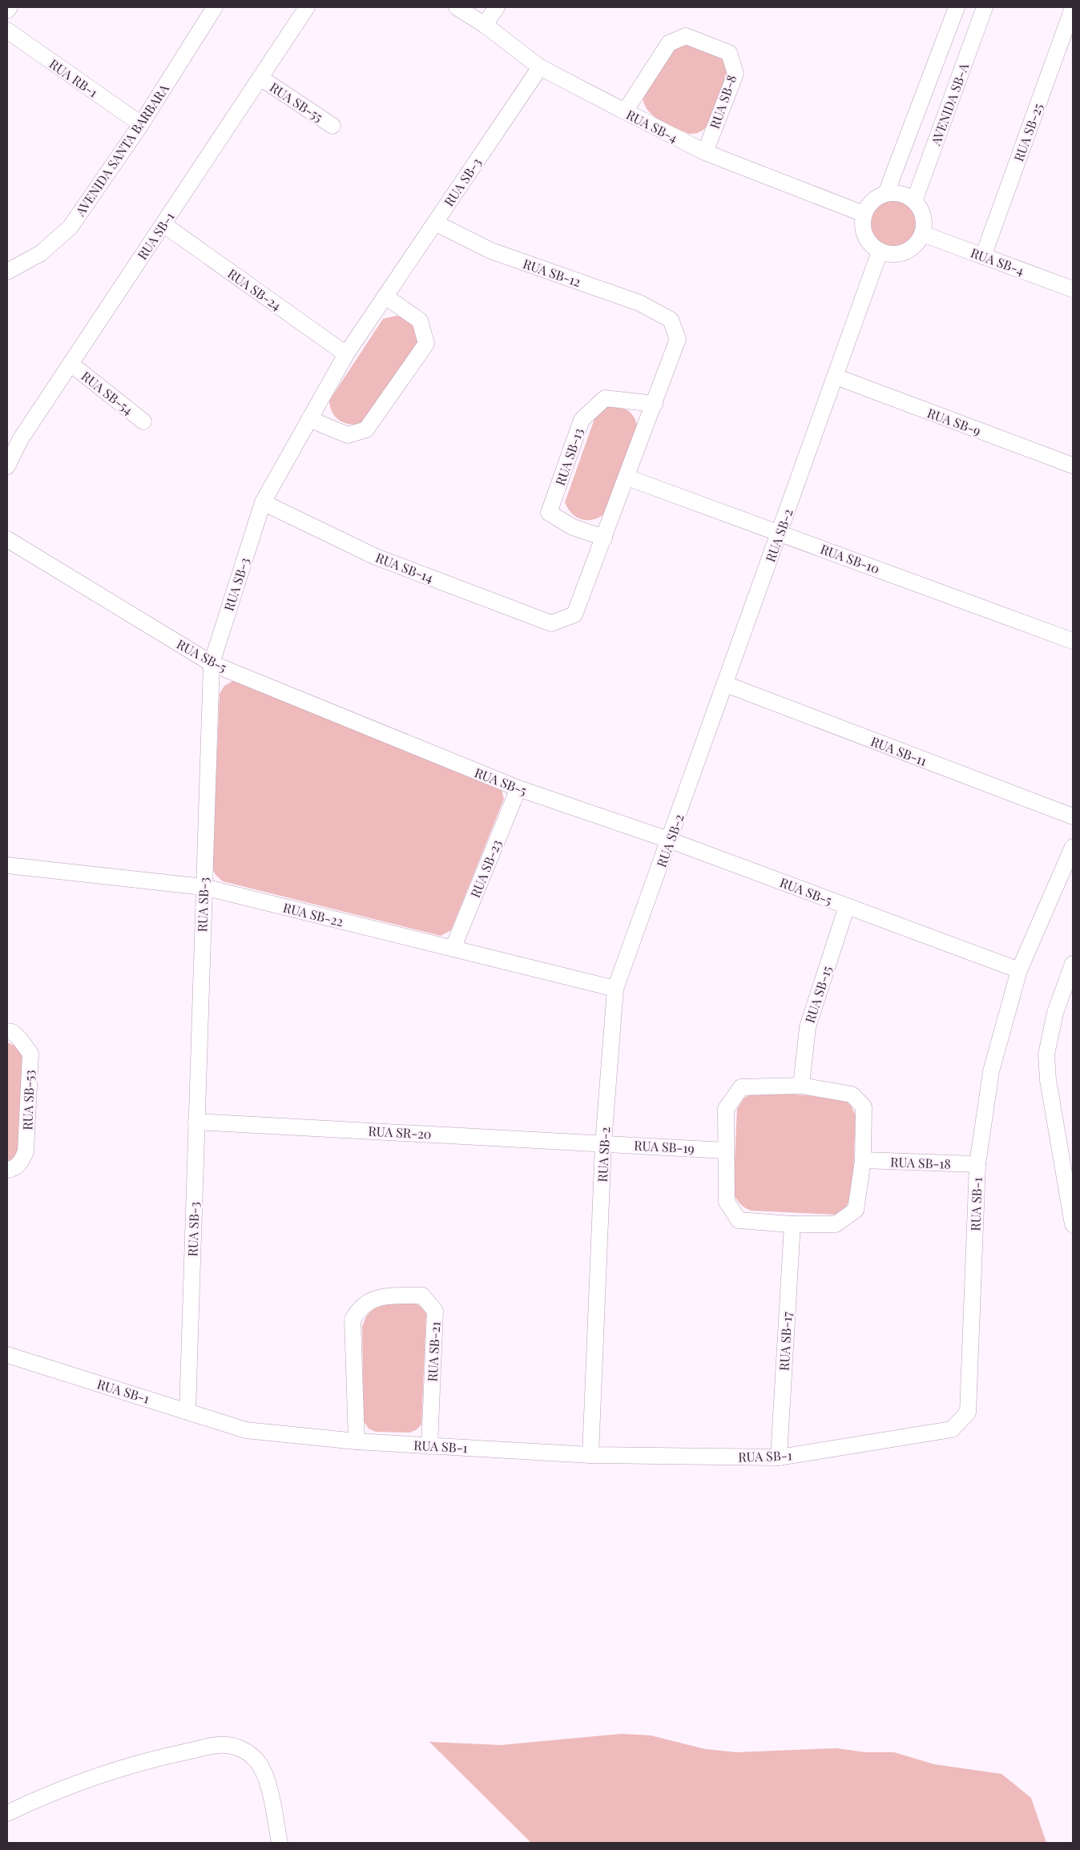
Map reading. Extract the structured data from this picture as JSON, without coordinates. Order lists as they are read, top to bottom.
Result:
{
  "streets": {
    "street": [
      "RUA RB-1",
      "RUA SB-55",
      "RUA SB-8",
      "AVENIDA SB-A",
      "RUA SB-4",
      "RUA SB-25",
      "AVENIDA SANTA BARBARA",
      "RUA SB-3",
      "RUA SB-1",
      "RUA SB-12",
      "RUA SB-24",
      "RUA SB-54",
      "RUA SB-9",
      "RUA SB-13",
      "RUA SB-2",
      "RUA SB-10",
      "RUA SB-14",
      "RUA SB-5",
      "RUA SB-11",
      "RUA SB-23",
      "RUA SB-22",
      "RUA SB-15",
      "RUA SB-53",
      "RUA SR-20",
      "RUA SB-19",
      "RUA SB-18",
      "RUA SB-17",
      "RUA SB-21"
    ]
  },
  "crossings": [
    ["RUA RB-1", "AVENIDA SANTA BARBARA"],
    ["RUA SB-55", "RUA SB-1"],
    ["RUA SB-8", "RUA SB-4"],
    ["AVENIDA SB-A", "RUA SB-4"],
    ["AVENIDA SB-A", "RUA SB-2"],
    ["RUA SB-4", "RUA SB-25"],
    ["RUA SB-4", "RUA SB-3"],
    ["RUA SB-4", "RUA SB-2"],
    ["RUA SB-3", "RUA SB-1"],
    ["RUA SB-3", "RUA SB-12"],
    ["RUA SB-3", "RUA SB-24"],
    ["RUA SB-3", "RUA SB-14"],
    ["RUA SB-3", "RUA SB-5"],
    ["RUA SB-3", "RUA SB-22"],
    ["RUA SB-3", "RUA SR-20"],
    ["RUA SB-1", "RUA SB-24"],
    ["RUA SB-1", "RUA SB-54"],
    ["RUA SB-1", "RUA SB-2"],
    ["RUA SB-1", "RUA SB-5"],
    ["RUA SB-1", "RUA SB-18"],
    ["RUA SB-1", "RUA SB-17"],
    ["RUA SB-1", "RUA SB-21"],
    ["RUA SB-12", "RUA SB-13"],
    ["RUA SB-9", "RUA SB-2"],
    ["RUA SB-13", "RUA SB-14"],
    ["RUA SB-2", "RUA SB-10"],
    ["RUA SB-2", "RUA SB-5"],
    ["RUA SB-2", "RUA SB-11"],
    ["RUA SB-2", "RUA SB-22"],
    ["RUA SB-2", "RUA SR-20"],
    ["RUA SB-2", "RUA SB-19"],
    ["RUA SB-5", "RUA SB-23"],
    ["RUA SB-5", "RUA SB-15"],
    ["RUA SB-23", "RUA SB-22"],
    ["RUA SR-20", "RUA SB-19"]
  ]
}
